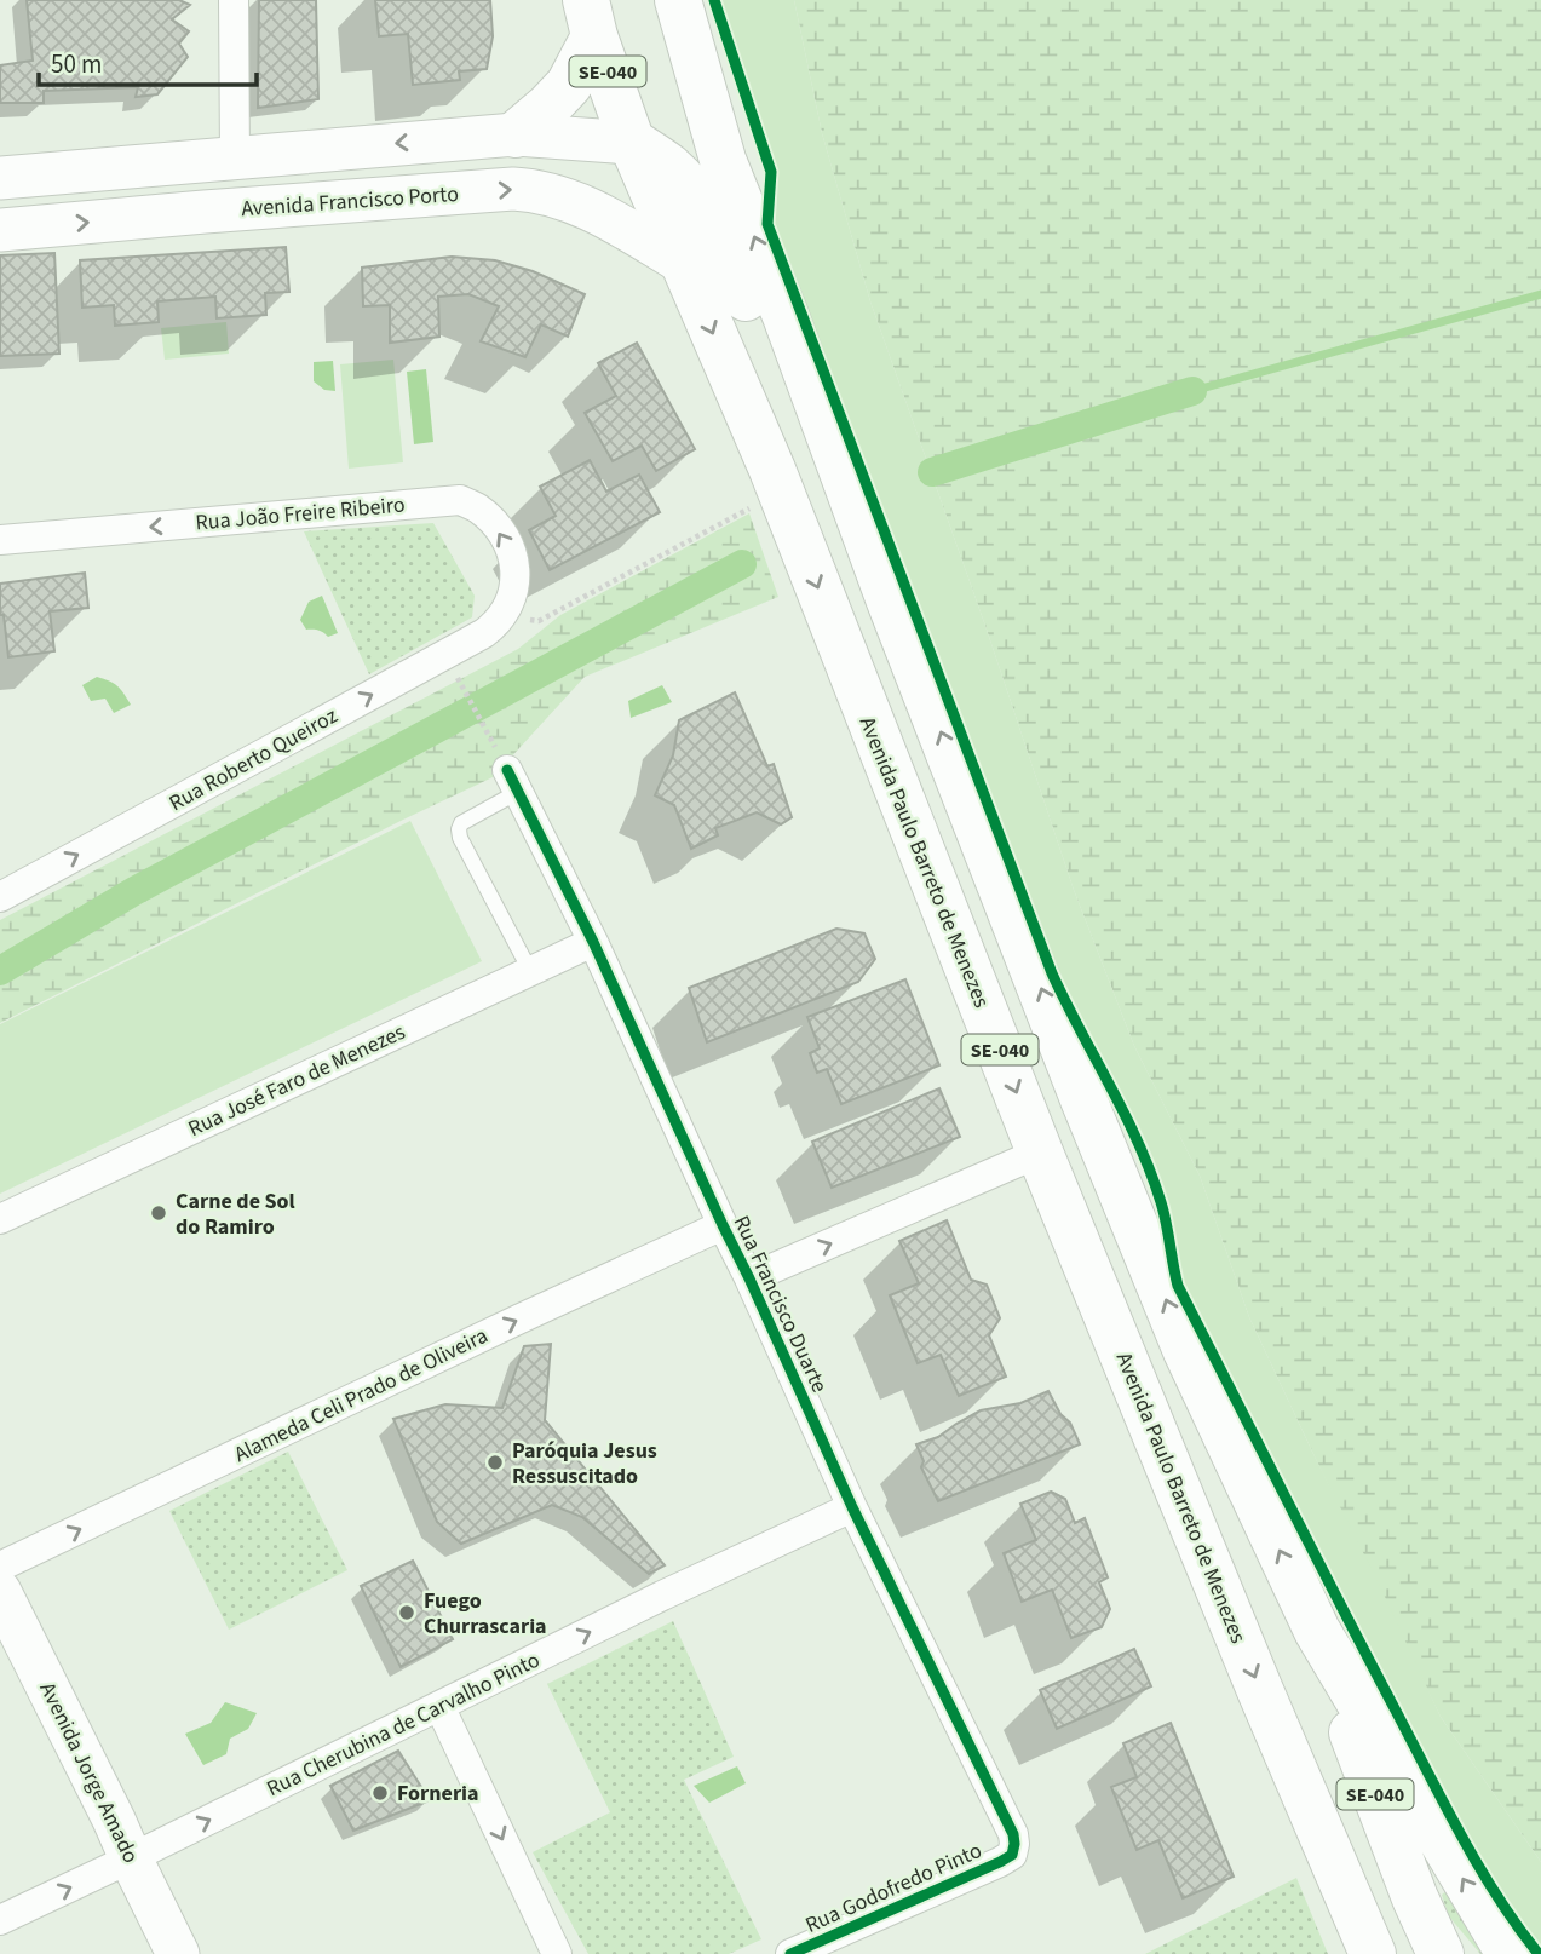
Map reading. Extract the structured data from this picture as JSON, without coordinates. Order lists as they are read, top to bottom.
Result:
{
  "streets": {
    "main road": [
      "SE-040",
      "Avenida Francisco Porto",
      "Avenida Paulo Barreto de Menezes",
      "Avenida Jorge Amado"
    ],
    "street": [
      "Rua João Freire Ribeiro",
      "Rua Roberto Queiroz",
      "Rua José Faro de Menezes",
      "Rua Francisco Duarte",
      "Alameda Celi Prado de Oliveira",
      "Rua Cherubina de Carvalho Pinto",
      "Rua Godofredo Pinto"
    ]
  },
  "crossings": [
    ["Avenida Francisco Porto", "Avenida Paulo Barreto de Menezes"],
    ["Rua João Freire Ribeiro", "Rua Roberto Queiroz"],
    ["Rua José Faro de Menezes", "Rua Francisco Duarte"],
    ["Rua Francisco Duarte", "Alameda Celi Prado de Oliveira"],
    ["Rua Francisco Duarte", "Rua Cherubina de Carvalho Pinto"],
    ["Rua Francisco Duarte", "Rua Godofredo Pinto"],
    ["Rua Cherubina de Carvalho Pinto", "Avenida Jorge Amado"]
  ],
  "one_way": [
    "Rua João Freire Ribeiro",
    "Rua Roberto Queiroz",
    "Alameda Celi Prado de Oliveira",
    "Rua Cherubina de Carvalho Pinto"
  ],
  "places": [
    "Carne de Sol do Ramiro",
    "Paróquia Jesus Ressuscitado",
    "Fuego Churrascaria",
    "Forneria"
  ],
  "scale_bar": "50 m"
}
